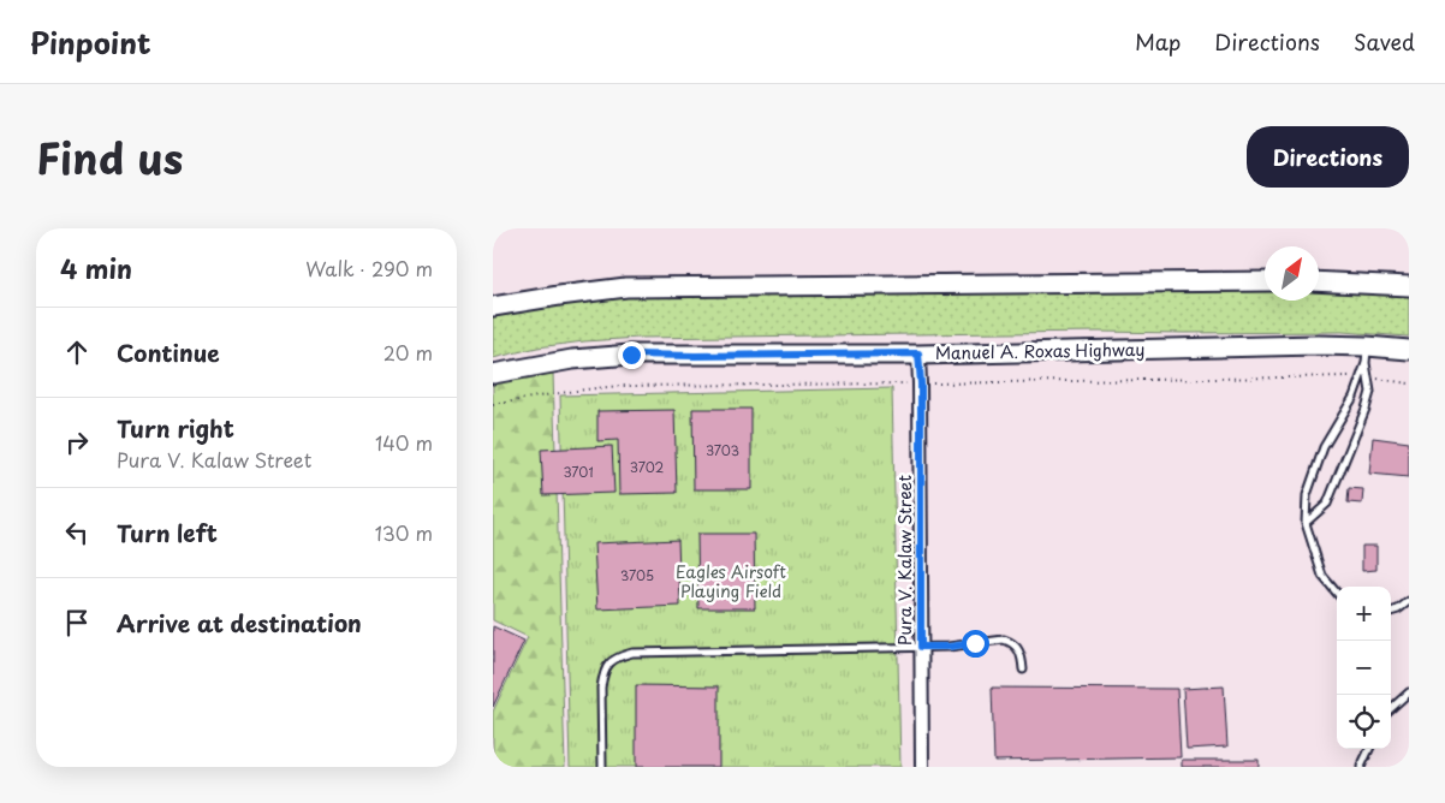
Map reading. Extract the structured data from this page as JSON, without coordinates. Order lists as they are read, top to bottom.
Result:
{
  "streets": {
    "main road": ["Manuel A. Roxas Highway"],
    "street": ["Pura V. Kalaw Street"]
  },
  "crossings": [
    ["Manuel A. Roxas Highway", "Pura V. Kalaw Street"]
  ],
  "parks": ["Eagles Airsoft Playing Field"],
  "house_numbers": [
    "3703",
    "3702",
    "3701",
    "3705"
  ],
  "north": "top right",
  "page": {
    "header": "Pinpoint",
    "nav": ["Map", "Directions", "Saved"],
    "title": "Find us",
    "buttons": "Directions",
    "heading": ["4 min", "Walk · 290 m"],
    "list": [
      ["Continue", "20 m"],
      ["Turn right", "Pura V. Kalaw Street", "140 m"],
      ["Turn left", "130 m"],
      "Arrive at destination"
    ],
    "map_buttons": ["+", "−"]
  }
}
